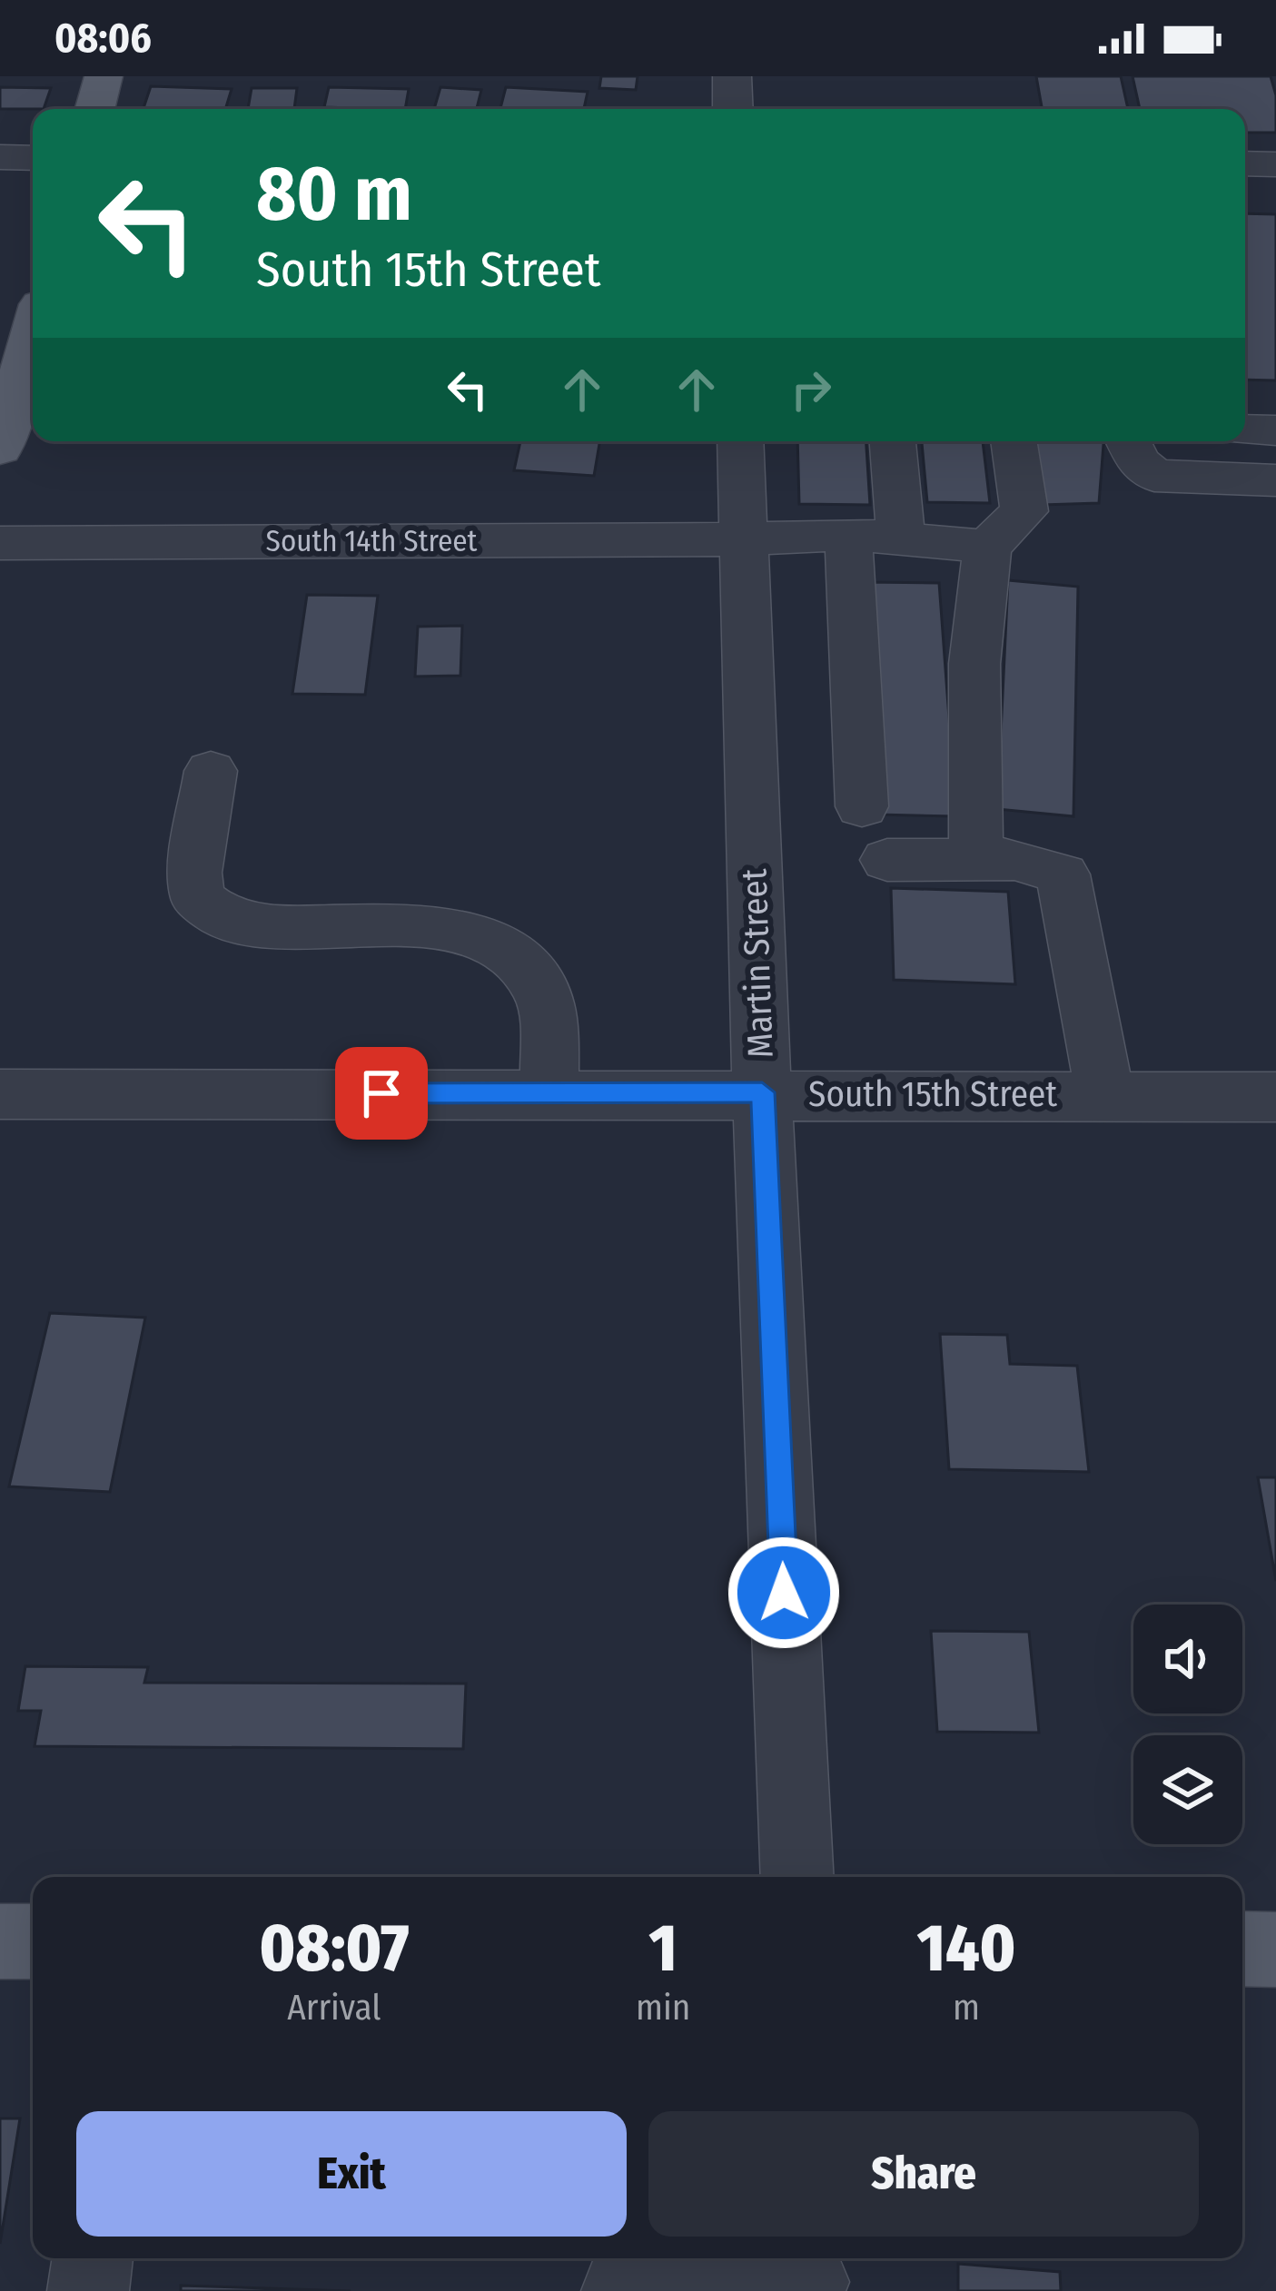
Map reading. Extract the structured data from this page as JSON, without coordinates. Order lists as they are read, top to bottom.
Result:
{
  "streets": {
    "street": ["South 14th Street", "Martin Street", "South 15th Street"]
  },
  "crossings": [
    ["South 14th Street", "Martin Street"],
    ["Martin Street", "South 15th Street"]
  ],
  "page": {
    "status": "08:06",
    "turn": ["80 m", "South 15th Street"],
    "eta": [
      "08:07",
      "Arrival",
      "1",
      "min",
      "140",
      "m"
    ],
    "buttons": ["Exit", "Share"]
  }
}
